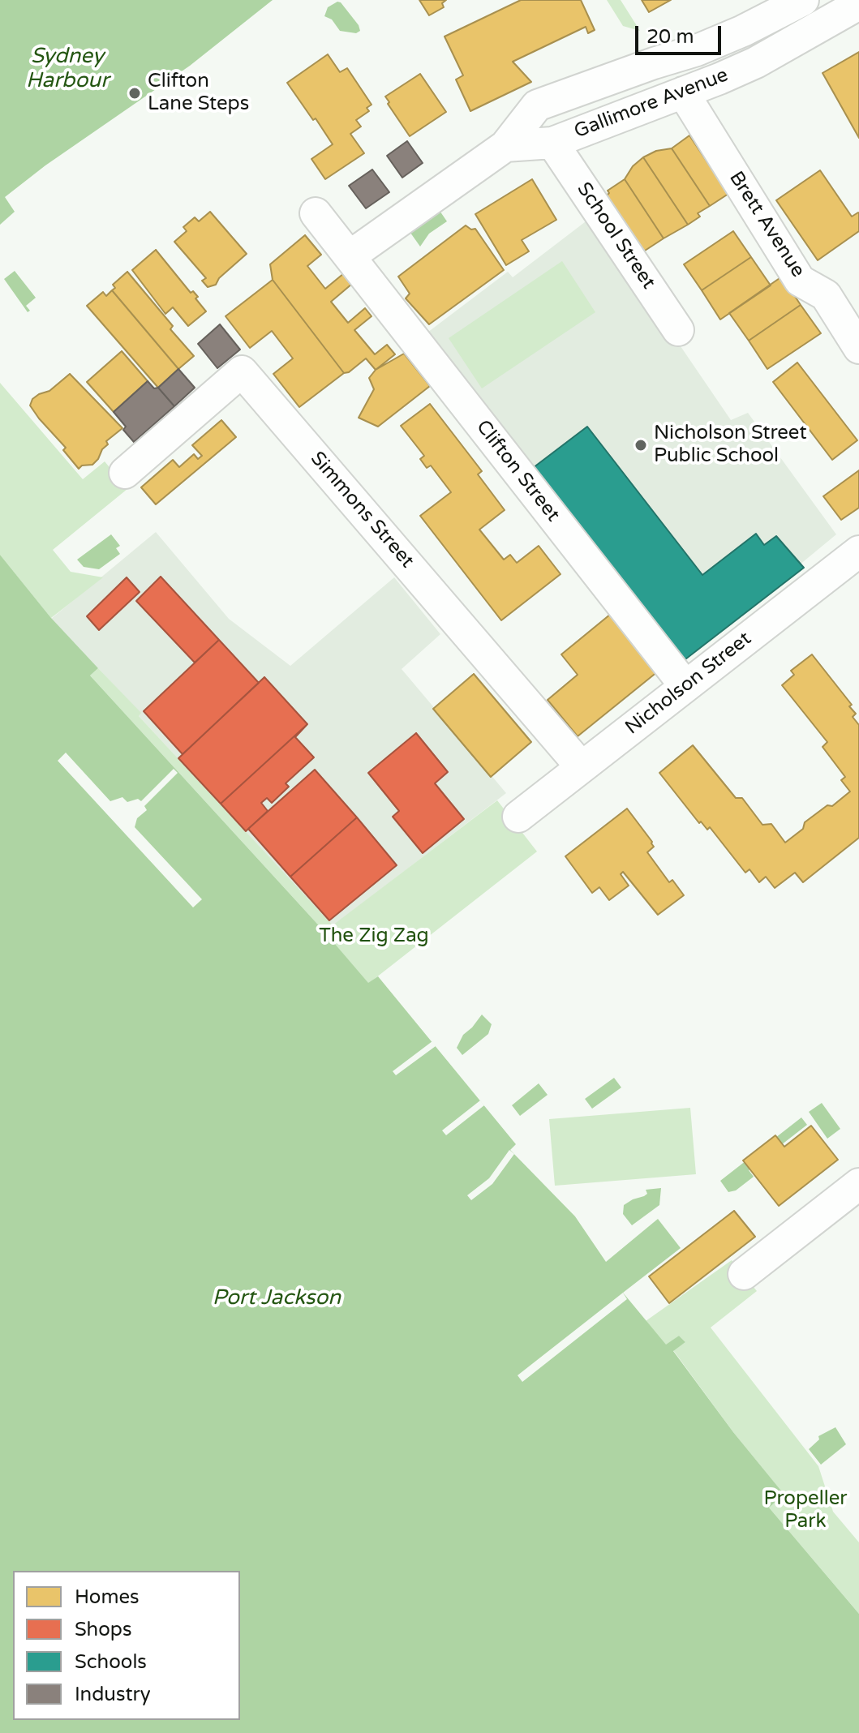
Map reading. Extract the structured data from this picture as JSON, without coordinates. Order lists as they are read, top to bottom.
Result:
{
  "streets": {
    "street": [
      "Gallimore Avenue",
      "Brett Avenue",
      "School Street",
      "Clifton Street",
      "Simmons Street",
      "Nicholson Street"
    ]
  },
  "crossings": [
    ["Gallimore Avenue", "Brett Avenue"],
    ["Gallimore Avenue", "School Street"],
    ["Gallimore Avenue", "Clifton Street"],
    ["Clifton Street", "Nicholson Street"],
    ["Simmons Street", "Nicholson Street"]
  ],
  "water": ["Sydney Harbour", "Port Jackson"],
  "parks": ["The Zig Zag", "Propeller Park"],
  "places": ["Clifton Lane Steps", "Nicholson Street Public School"],
  "legend": [
    "Homes",
    "Shops",
    "Schools",
    "Industry"
  ],
  "scale_bar": "20 m"
}
